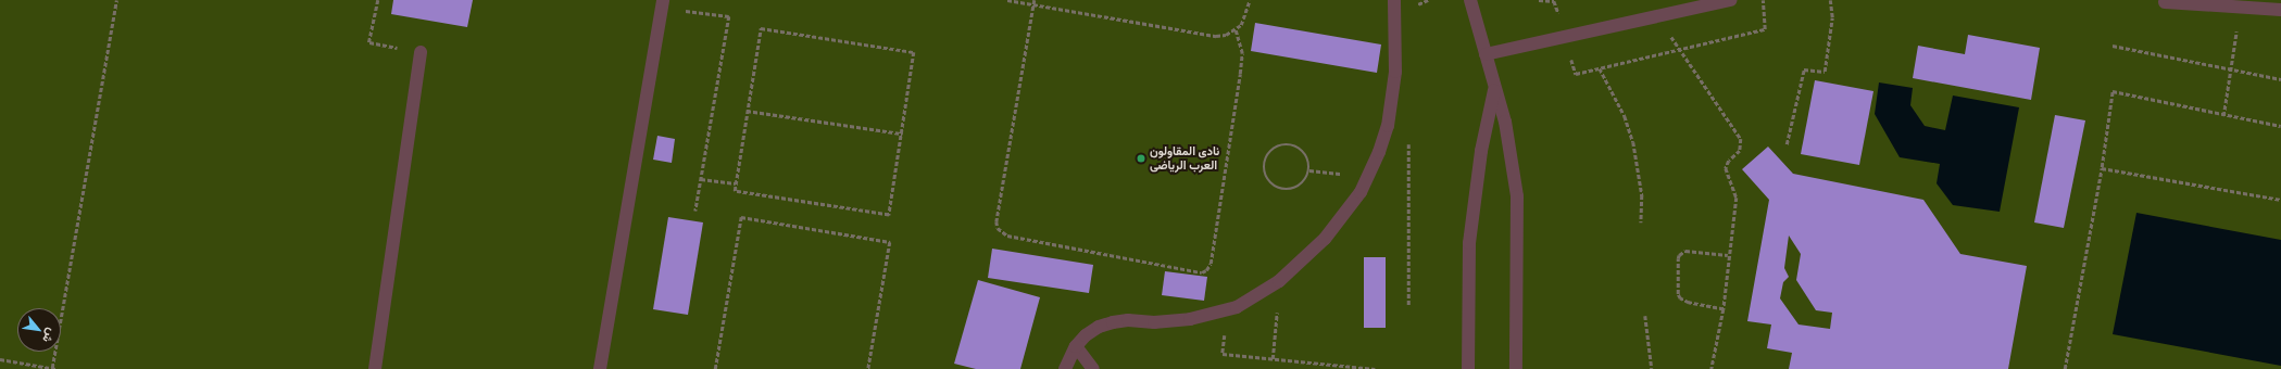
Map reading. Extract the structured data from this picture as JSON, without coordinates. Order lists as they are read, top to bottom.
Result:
{
  "places": ["نادى المقاولون العرب الرياضى"],
  "north": "bottom right"
}
